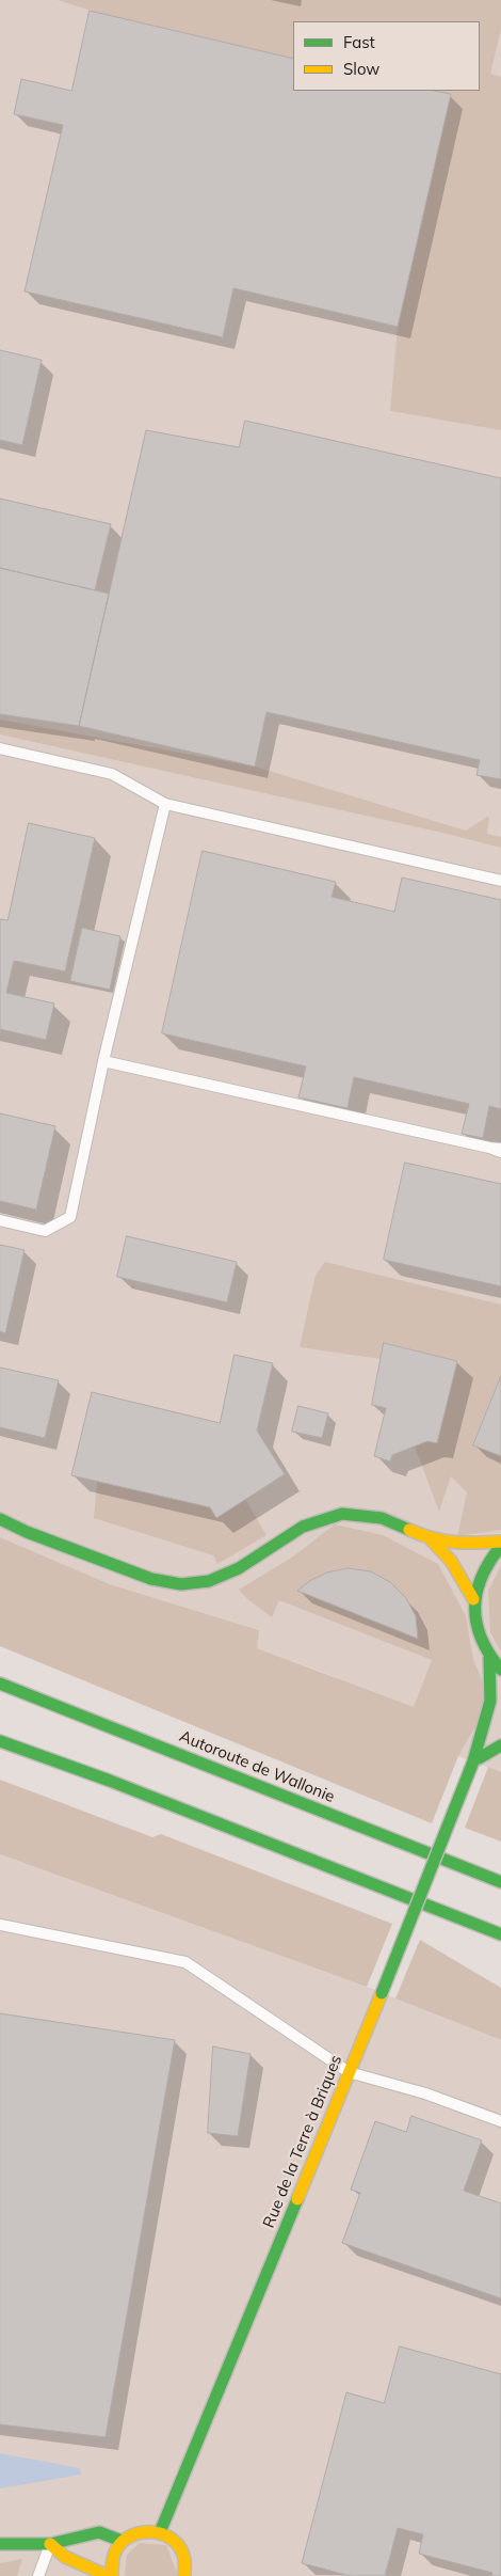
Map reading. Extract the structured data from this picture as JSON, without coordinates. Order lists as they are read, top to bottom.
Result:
{
  "streets": {
    "main road": ["Autoroute de Wallonie", "Rue de la Terre à Briques"]
  },
  "legend": ["Fast", "Slow"]
}
